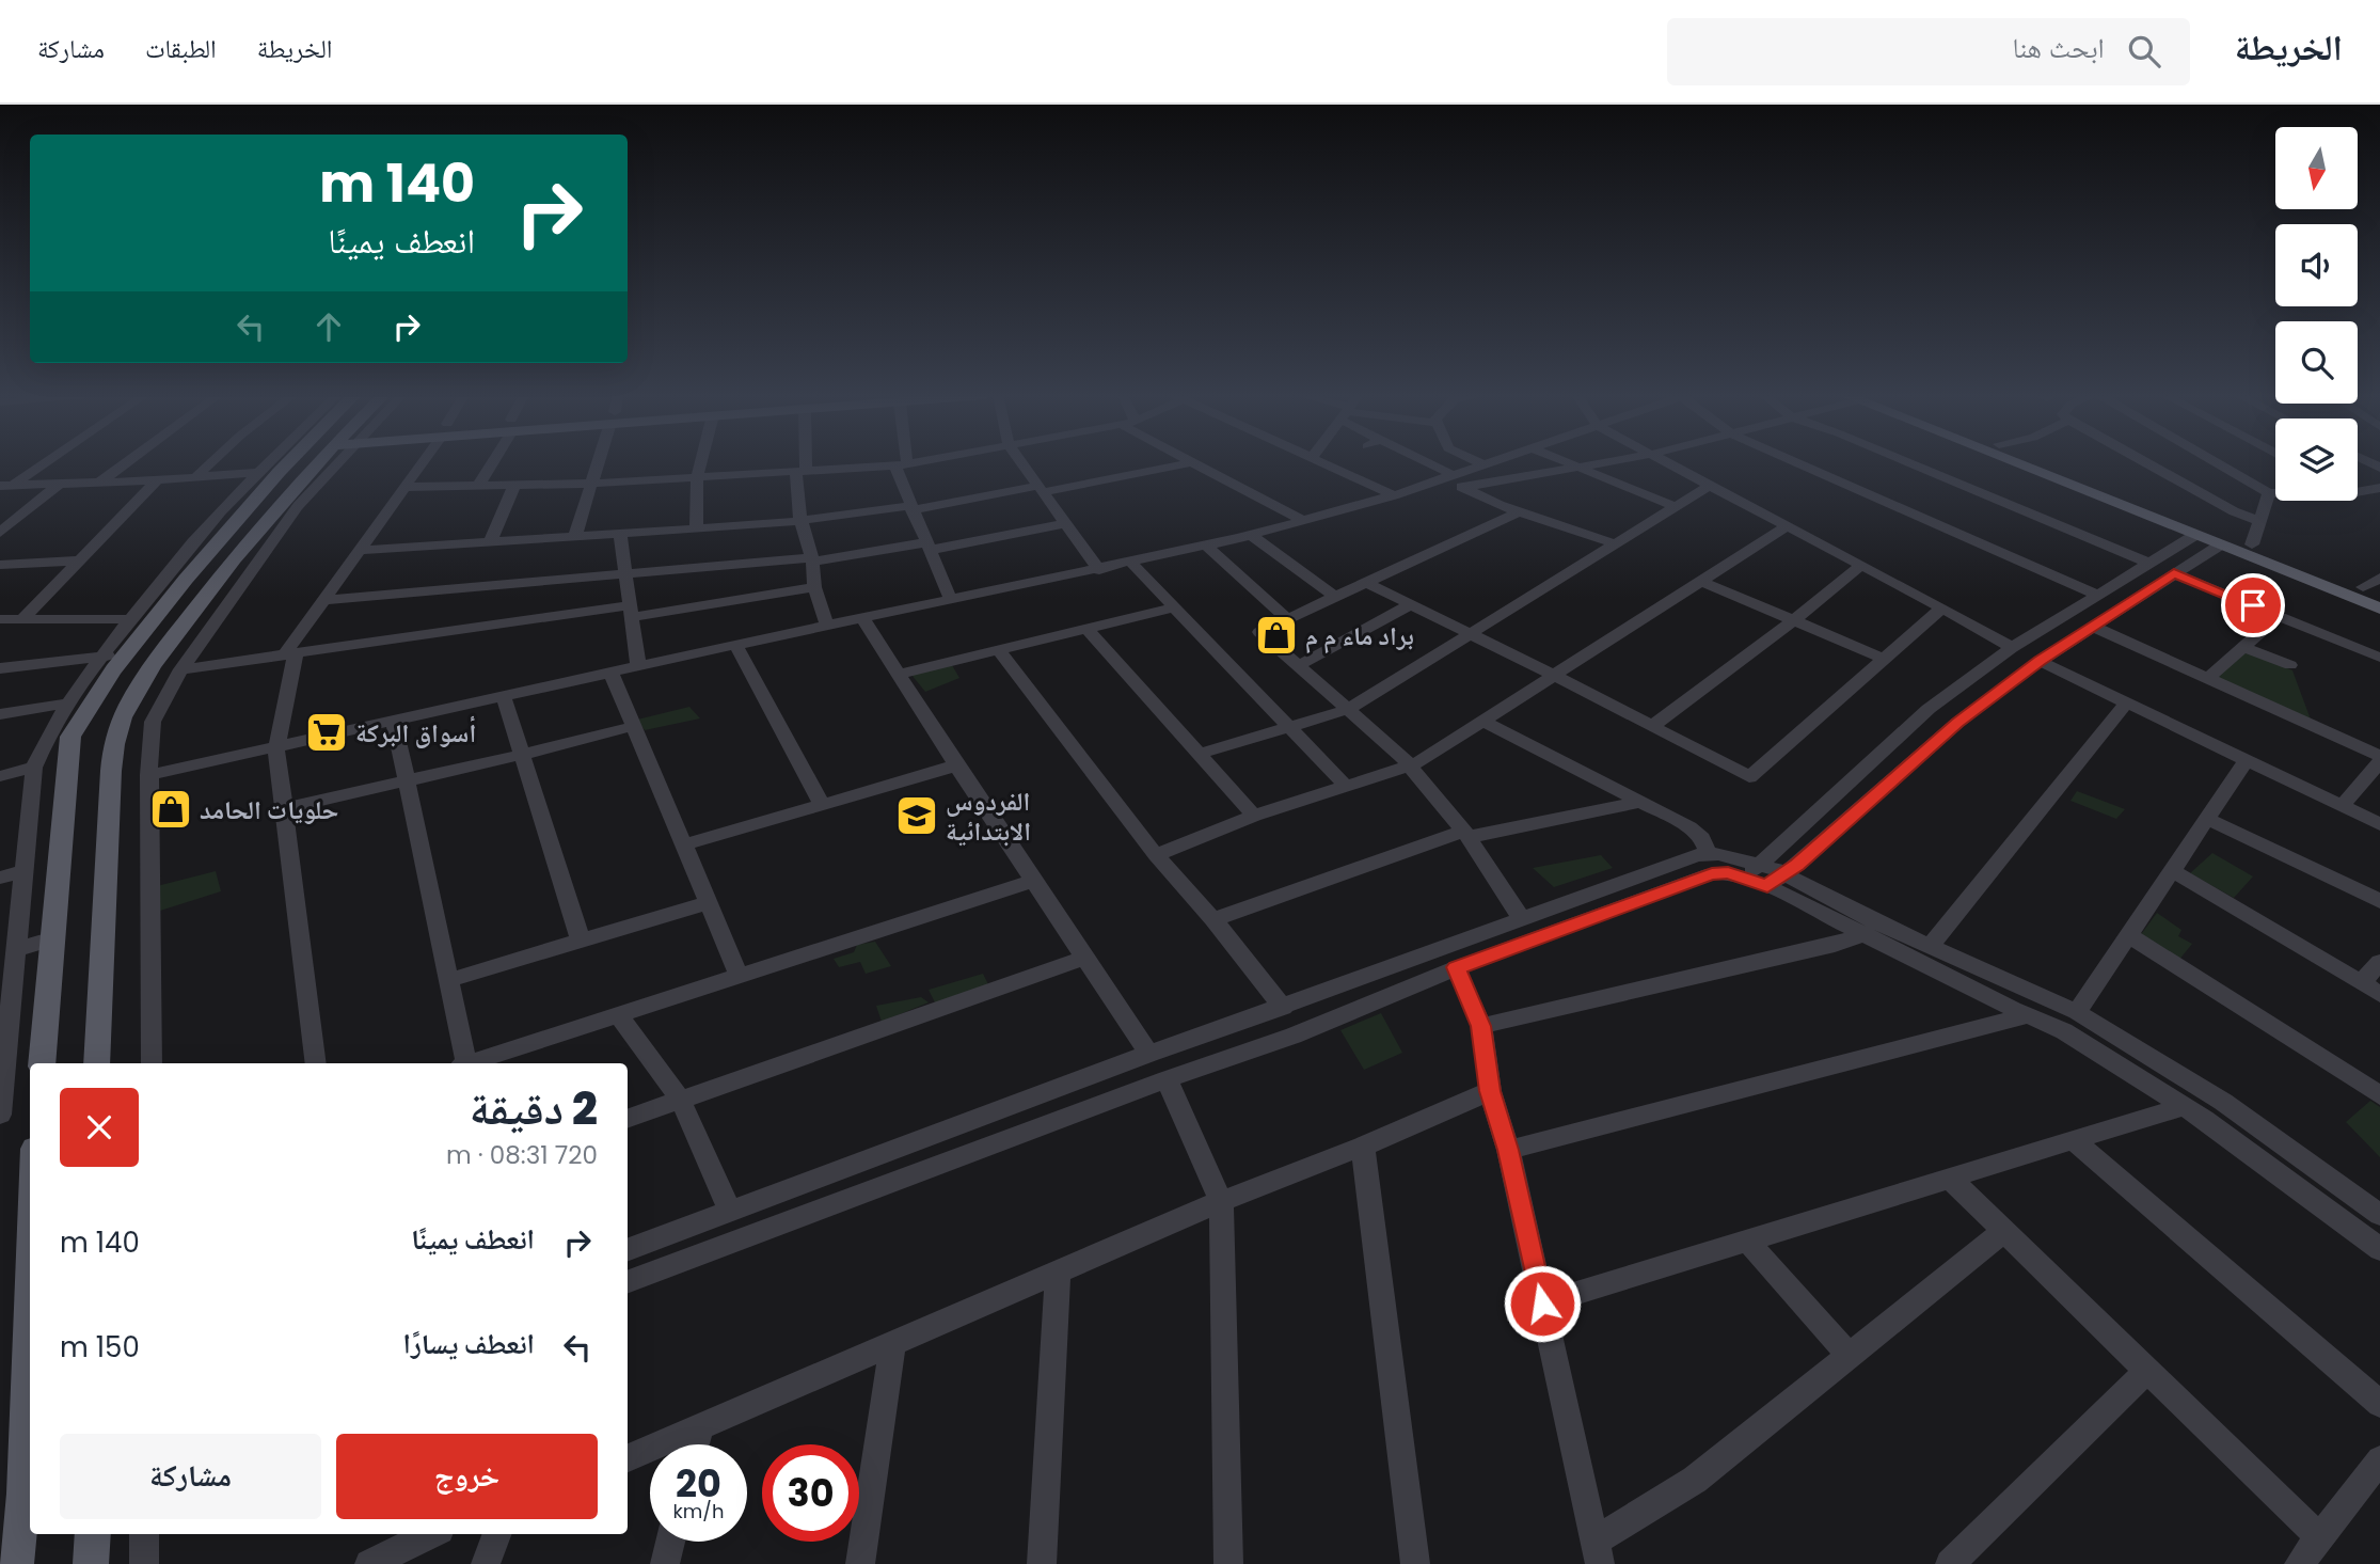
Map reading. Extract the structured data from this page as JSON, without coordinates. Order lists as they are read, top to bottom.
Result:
{
  "places": {
    "shop": ["براد ماء م م", "حلويات الحامد"],
    "supermarket": ["أسواق البركة"],
    "school or university": ["الفردوس الابتدائية"]
  },
  "north": "bottom",
  "page": {
    "header": "الخريطة",
    "search": "ابحث هنا",
    "nav": ["الخريطة", "الطبقات", "مشاركة"],
    "turn": ["140 m", "انعطف يمينًا"],
    "heading": ["2 دقيقة", "720 m · 08:31"],
    "list": [
      {
        "name": "انعطف يمينًا",
        "value": "140 m"
      },
      {
        "name": "انعطف يسارًا",
        "value": "150 m"
      }
    ],
    "buttons": ["خروج", "مشاركة"],
    "speed": "20 km/h",
    "limit": "30"
  }
}
